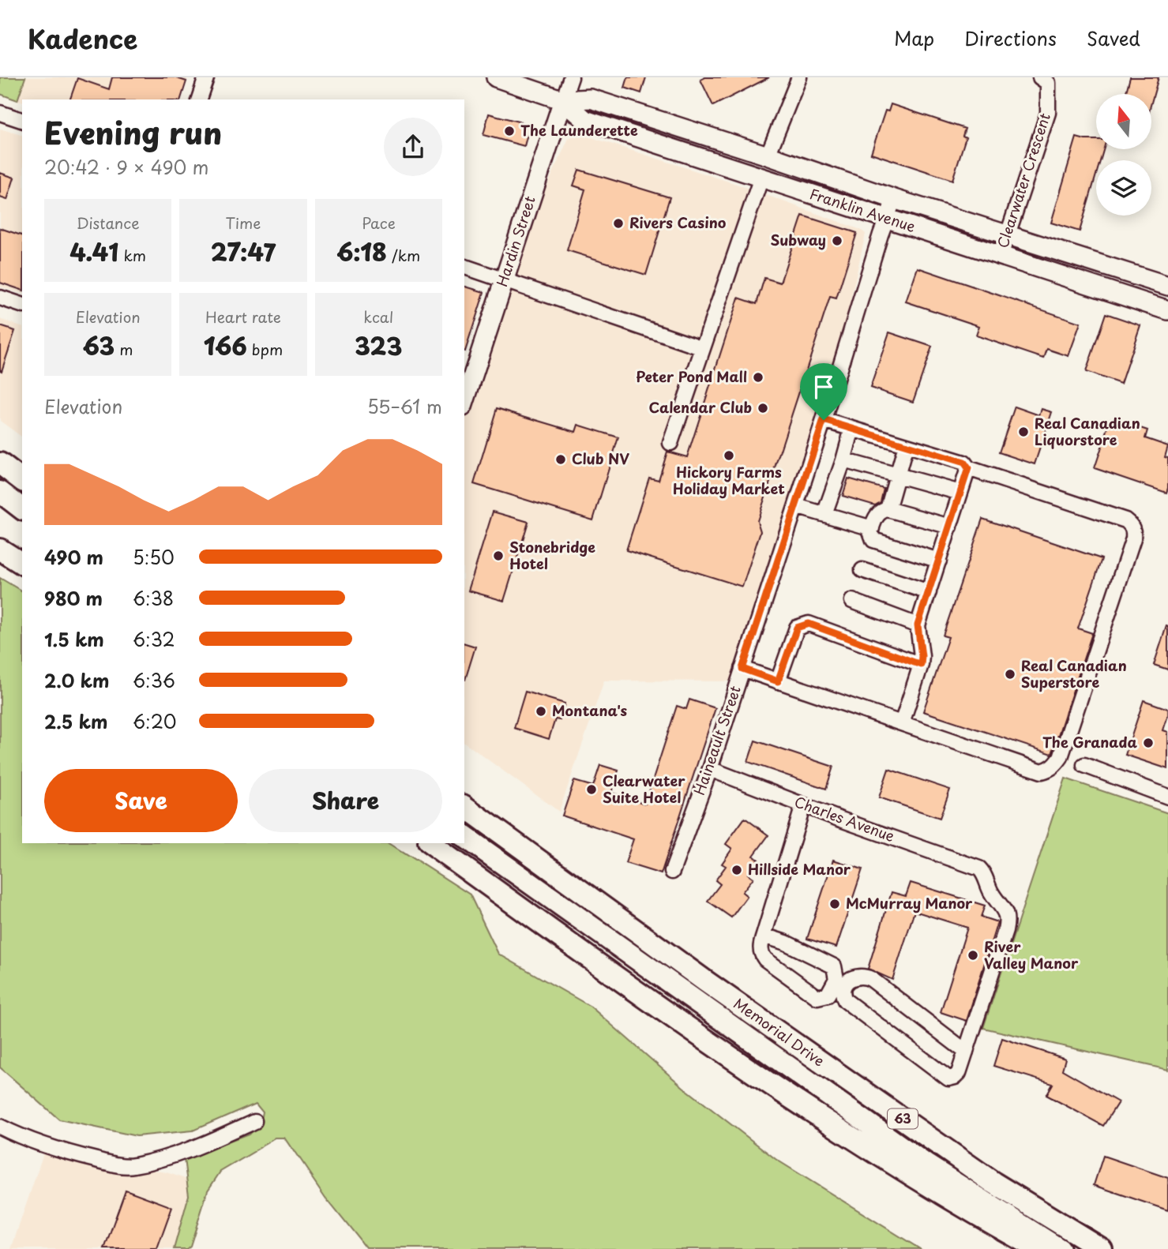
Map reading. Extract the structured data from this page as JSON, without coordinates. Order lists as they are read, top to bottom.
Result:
{
  "streets": {
    "highway": ["Memorial Drive", "63"],
    "main road": ["Franklin Avenue", "Hardin Street"],
    "street": ["Clearwater Crescent", "Haineault Street", "Charles Avenue"]
  },
  "crossings": [
    ["Clearwater Crescent", "Franklin Avenue"],
    ["Franklin Avenue", "Hardin Street"],
    ["Franklin Avenue", "Haineault Street"],
    ["Haineault Street", "Charles Avenue"]
  ],
  "places": [
    "The Launderette",
    "Rivers Casino",
    "Subway",
    "Peter Pond Mall",
    "Calendar Club",
    "Real Canadian Liquorstore",
    "Hickory Farms Holiday Market",
    "Club NV",
    "Stonebridge Hotel",
    "Real Canadian Superstore",
    "Montana's",
    "The Granada",
    "Clearwater Suite Hotel",
    "Hillside Manor",
    "McMurray Manor",
    "River Valley Manor"
  ],
  "north": "top",
  "page": {
    "header": "Kadence",
    "nav": ["Map", "Directions", "Saved"],
    "heading": ["Evening run", "20:42 · 9 × 490 m"],
    "stats": [
      ["Distance", "4.41 km"],
      ["Time", "27:47"],
      ["Pace", "6:18 /km"],
      ["Elevation", "63 m"],
      ["Heart rate", "166 bpm"],
      ["kcal", "323"]
    ],
    "chart": ["Elevation", "55–61 m"],
    "list": [
      {
        "name": "490 m",
        "note": "5:50"
      },
      {
        "name": "980 m",
        "note": "6:38"
      },
      {
        "name": "1.5 km",
        "note": "6:32"
      },
      {
        "name": "2.0 km",
        "note": "6:36"
      },
      {
        "name": "2.5 km",
        "note": "6:20"
      }
    ],
    "buttons": ["Save", "Share"]
  }
}
